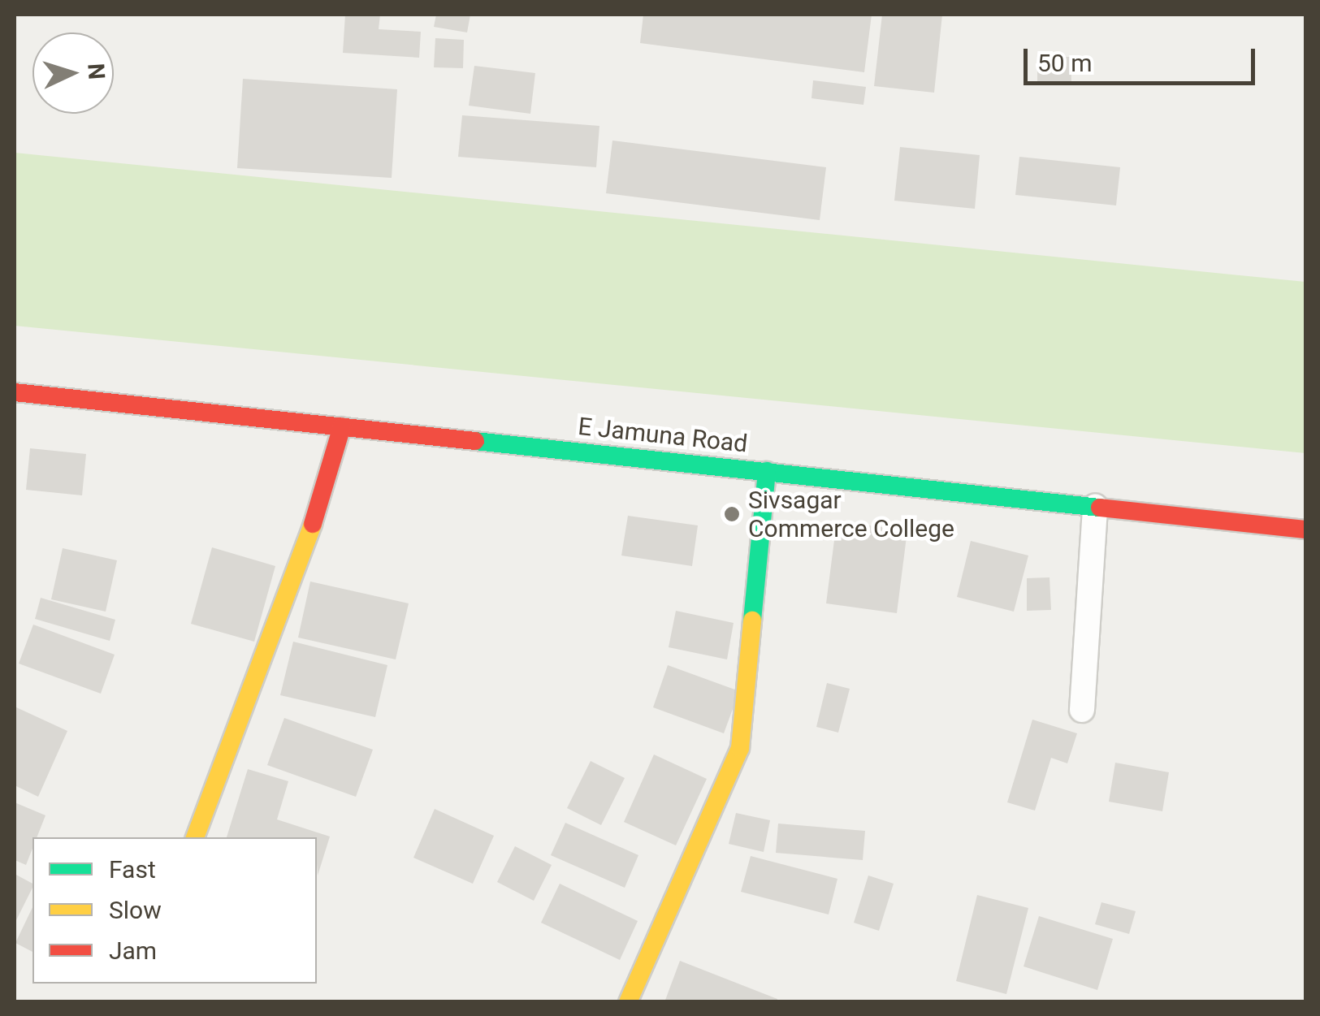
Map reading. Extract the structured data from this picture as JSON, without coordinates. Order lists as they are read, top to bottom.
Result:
{
  "streets": {
    "street": ["E Jamuna Road"]
  },
  "places": ["Sivsagar Commerce College"],
  "legend": ["Fast", "Slow", "Jam"],
  "scale_bar": "50 m",
  "north": "right"
}
